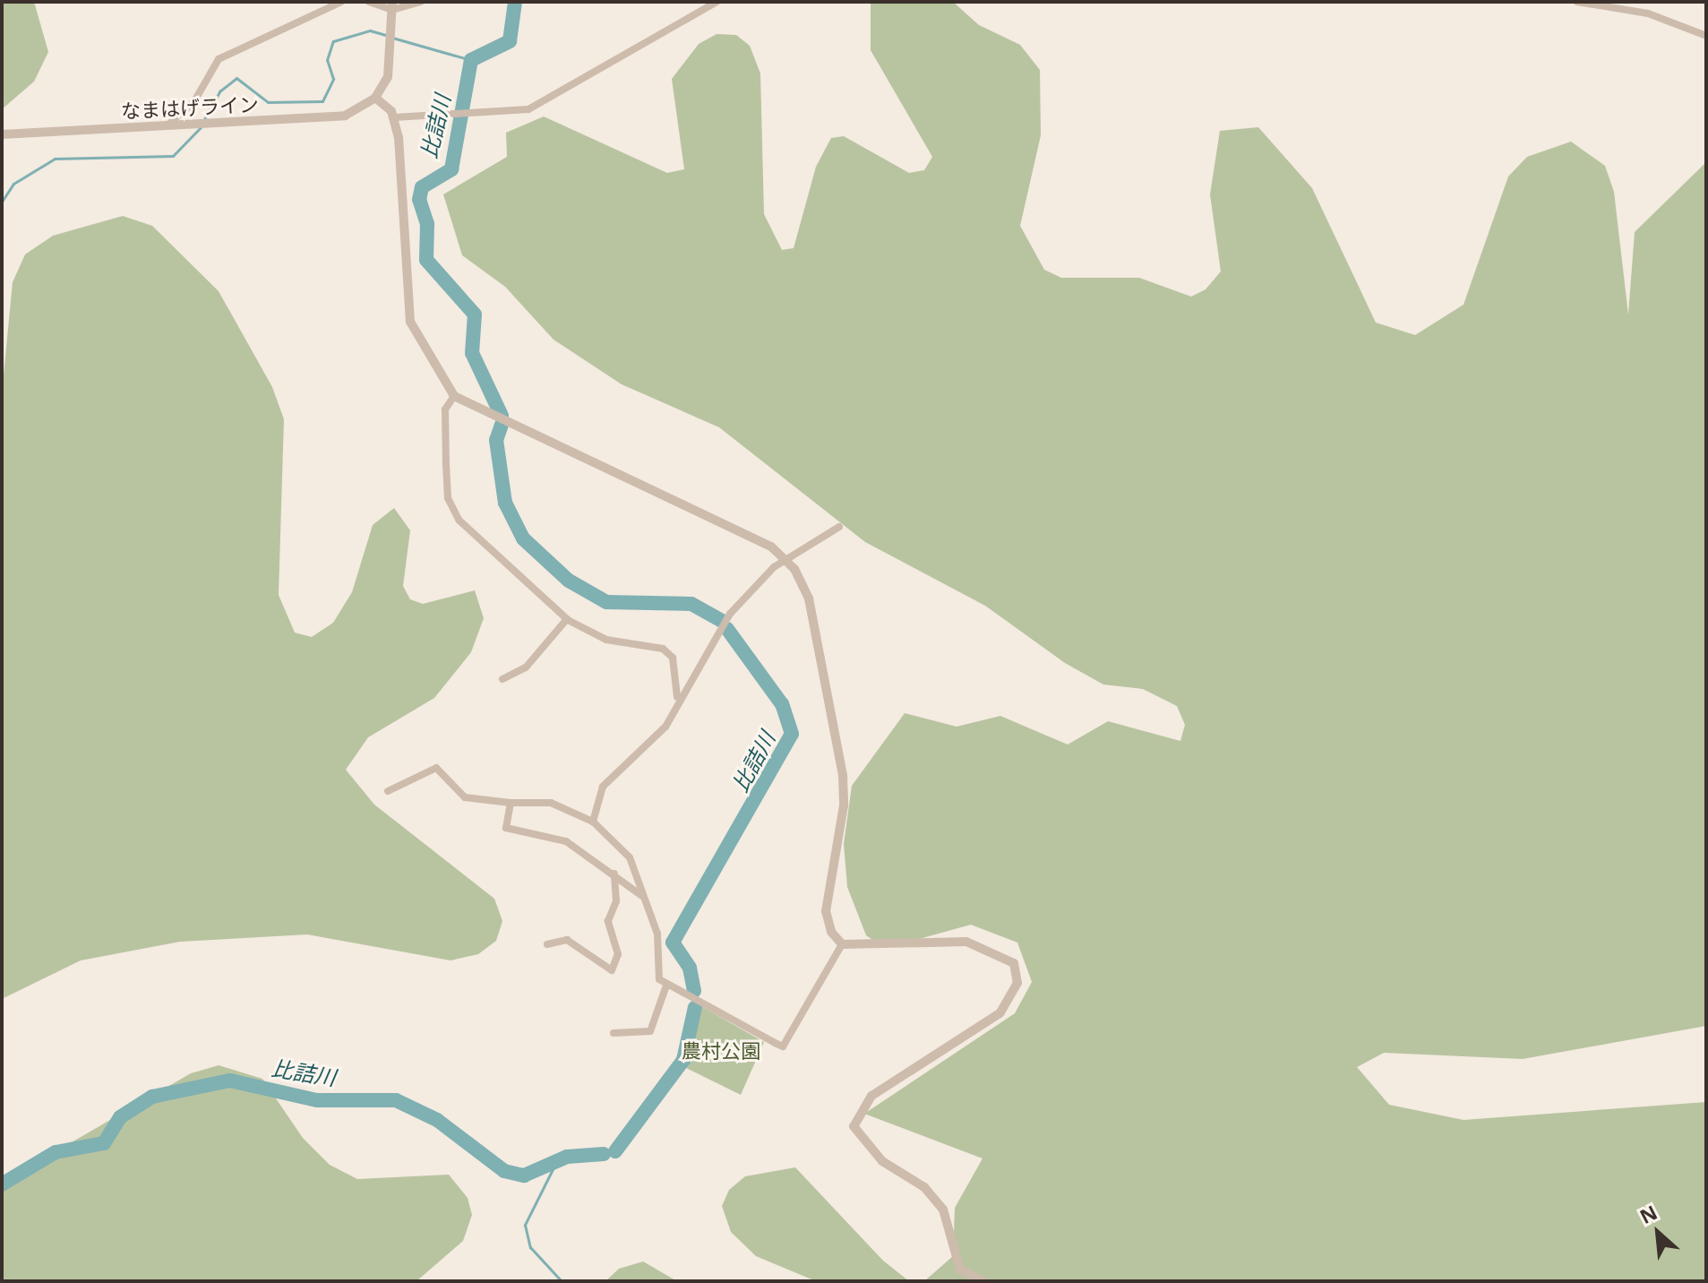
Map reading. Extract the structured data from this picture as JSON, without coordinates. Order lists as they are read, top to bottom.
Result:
{
  "streets": {
    "street": ["なまはげライン"]
  },
  "water": ["比詰川"],
  "parks": ["農村公園"],
  "north": "top left"
}
